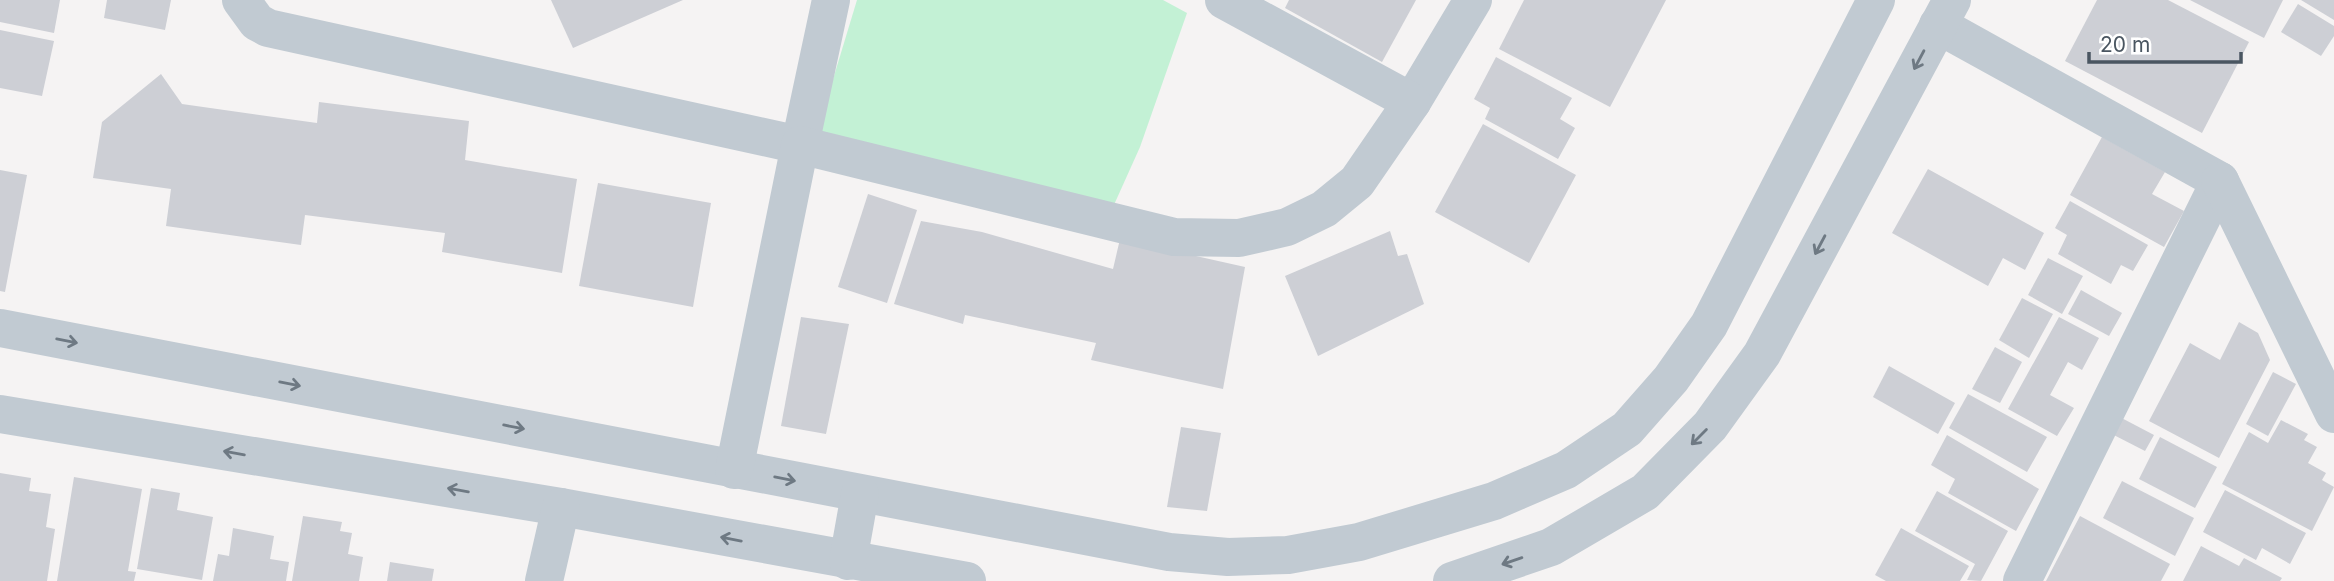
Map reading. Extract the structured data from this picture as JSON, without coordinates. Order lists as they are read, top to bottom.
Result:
{
  "scale_bar": "20 m"
}
